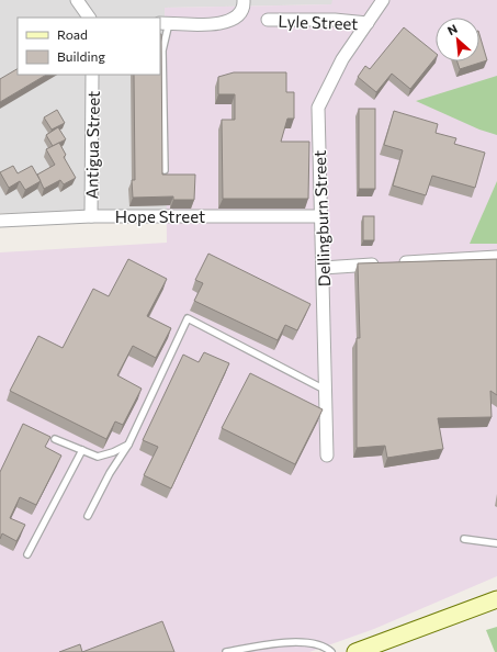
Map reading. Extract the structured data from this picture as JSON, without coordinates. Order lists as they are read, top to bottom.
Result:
{
  "streets": {
    "street": [
      "Lyle Street",
      "Antigua Street",
      "Hope Street",
      "Dellingburn Street"
    ]
  },
  "crossings": [
    ["Lyle Street", "Dellingburn Street"],
    ["Antigua Street", "Hope Street"],
    ["Hope Street", "Dellingburn Street"]
  ],
  "legend": ["Road", "Building"],
  "north": "top left"
}
